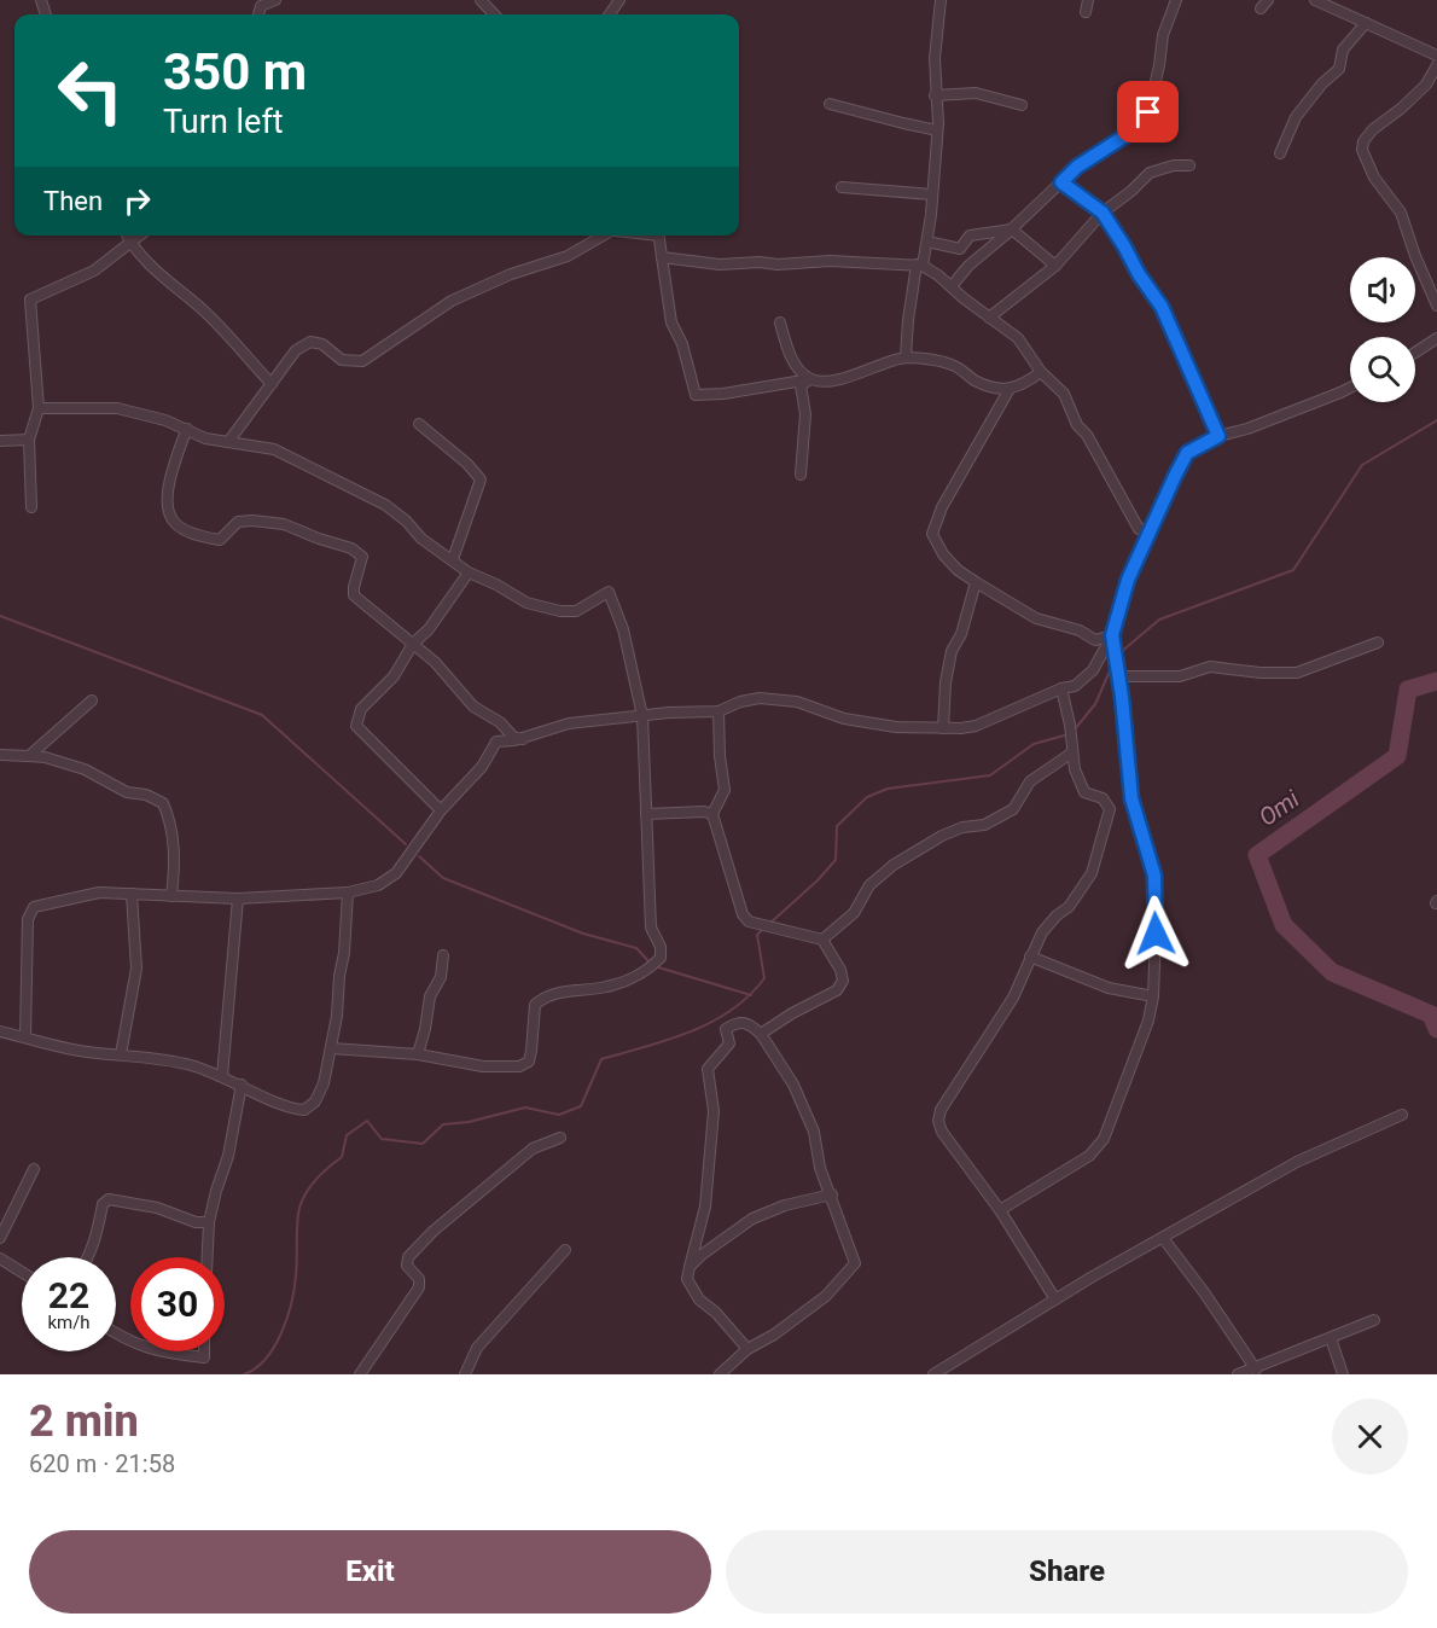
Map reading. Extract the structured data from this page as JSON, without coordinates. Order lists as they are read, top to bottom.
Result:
{
  "water": ["Omi"],
  "page": {
    "turn": ["350 m", "Turn left"],
    "then": "Then",
    "speed": "22 km/h",
    "limit": "30",
    "heading": ["2 min", "620 m · 21:58"],
    "buttons": ["Exit", "Share"]
  }
}
